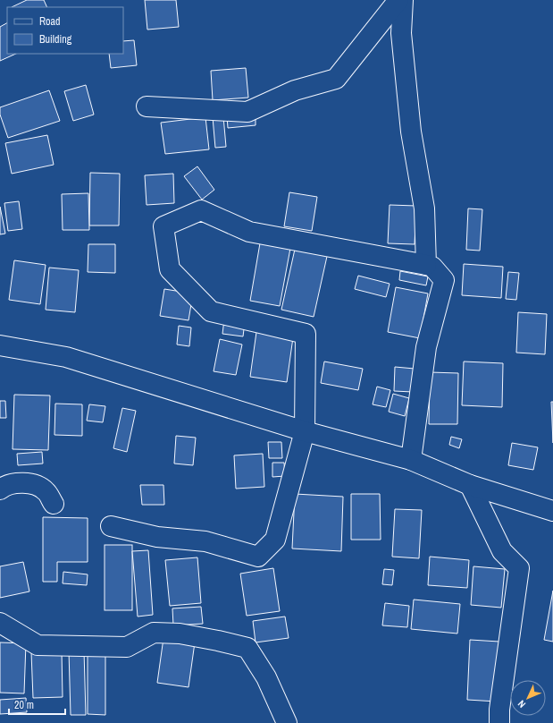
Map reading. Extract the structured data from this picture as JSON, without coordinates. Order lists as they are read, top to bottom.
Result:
{
  "legend": ["Road", "Building"],
  "scale_bar": "20 m",
  "north": "bottom left"
}
